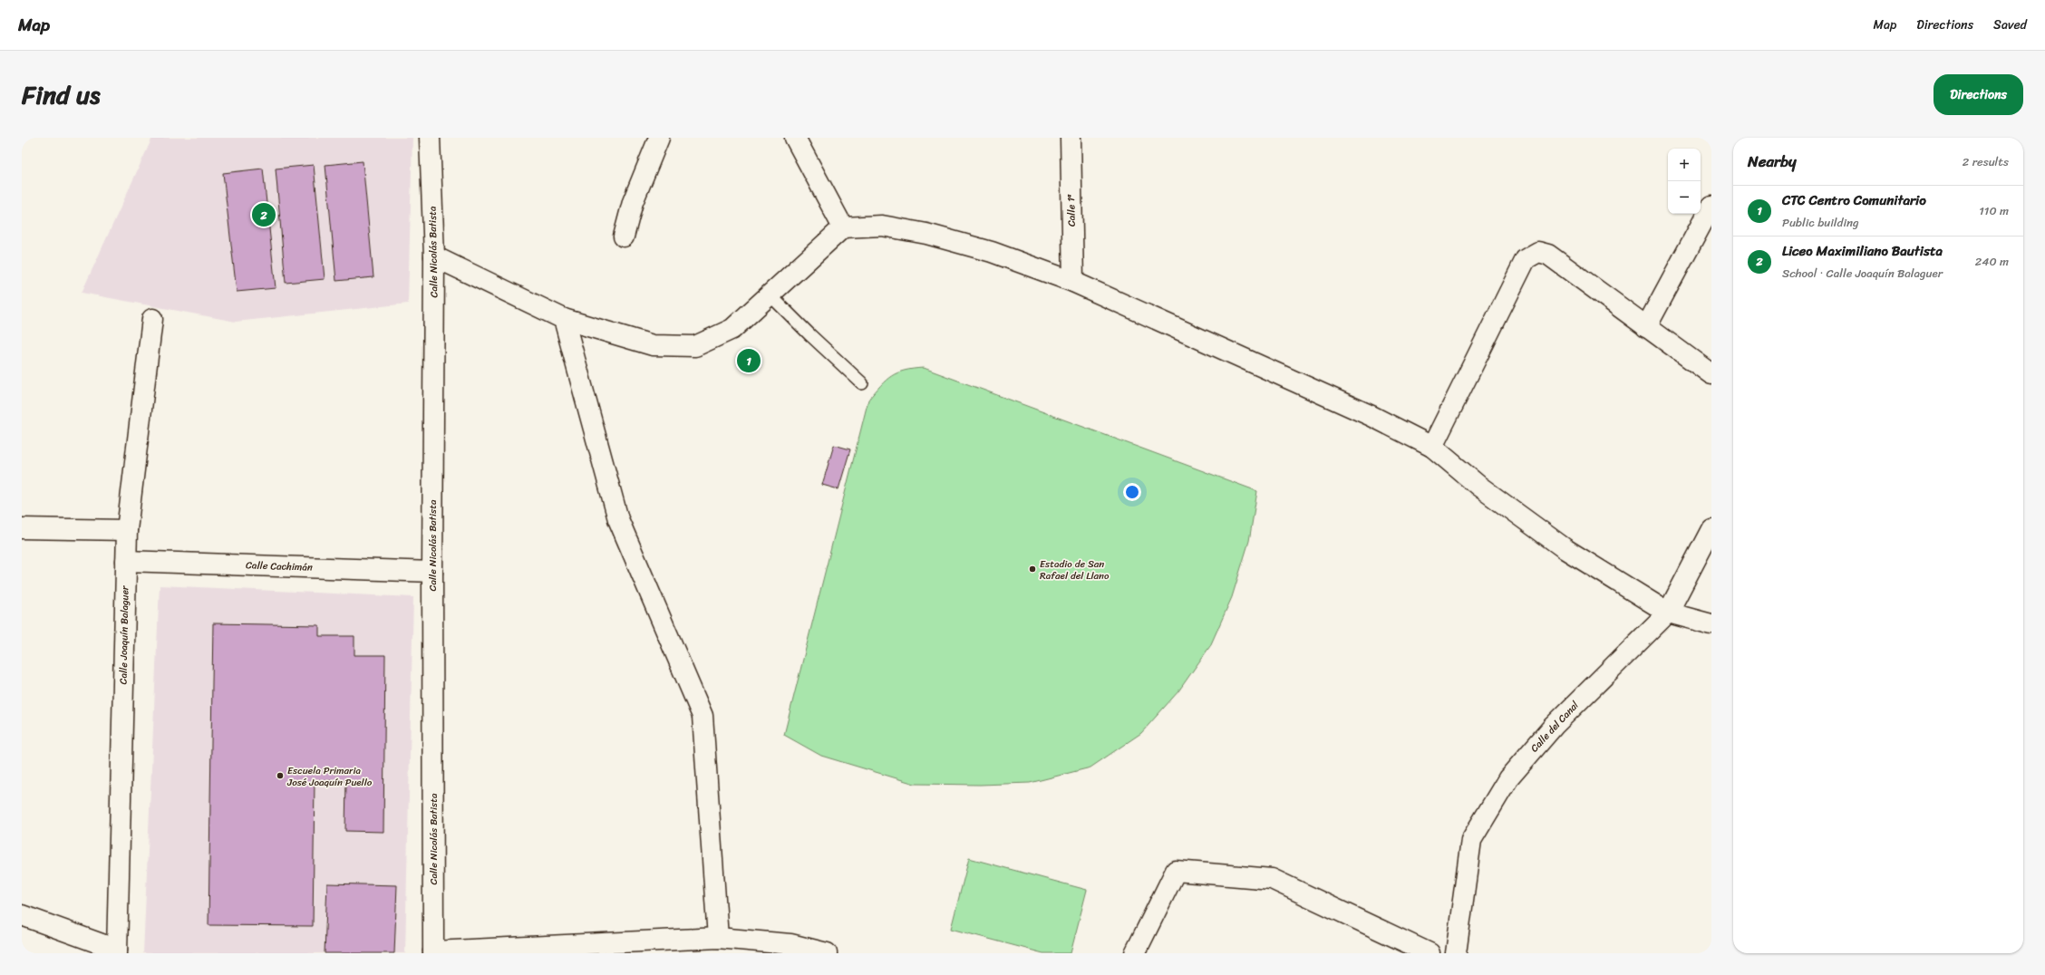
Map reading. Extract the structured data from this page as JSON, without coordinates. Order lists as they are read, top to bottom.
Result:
{
  "streets": {
    "street": [
      "Calle 1ª",
      "Calle Nicolás Batista",
      "Calle Cachimán",
      "Calle Joaquín Balaguer",
      "Calle del Canal"
    ]
  },
  "crossings": [
    ["Calle Nicolás Batista", "Calle Cachimán"],
    ["Calle Cachimán", "Calle Joaquín Balaguer"]
  ],
  "places": ["Estadio de San Rafael del Llano", "Escuela Primaria José Joaquín Puello"],
  "page": {
    "header": "Map",
    "nav": ["Map", "Directions", "Saved"],
    "title": "Find us",
    "buttons": "Directions",
    "heading": ["Nearby", "2 results"],
    "map_buttons": ["+", "−"],
    "list": [
      {
        "mark": "1",
        "name": "CTC Centro Comunitario",
        "note": "Public building",
        "value": "110 m"
      },
      {
        "mark": "2",
        "name": "Liceo Maximiliano Bautista",
        "note": "School · Calle Joaquín Balaguer",
        "value": "240 m"
      }
    ],
    "pins": ["2", "1"]
  }
}
